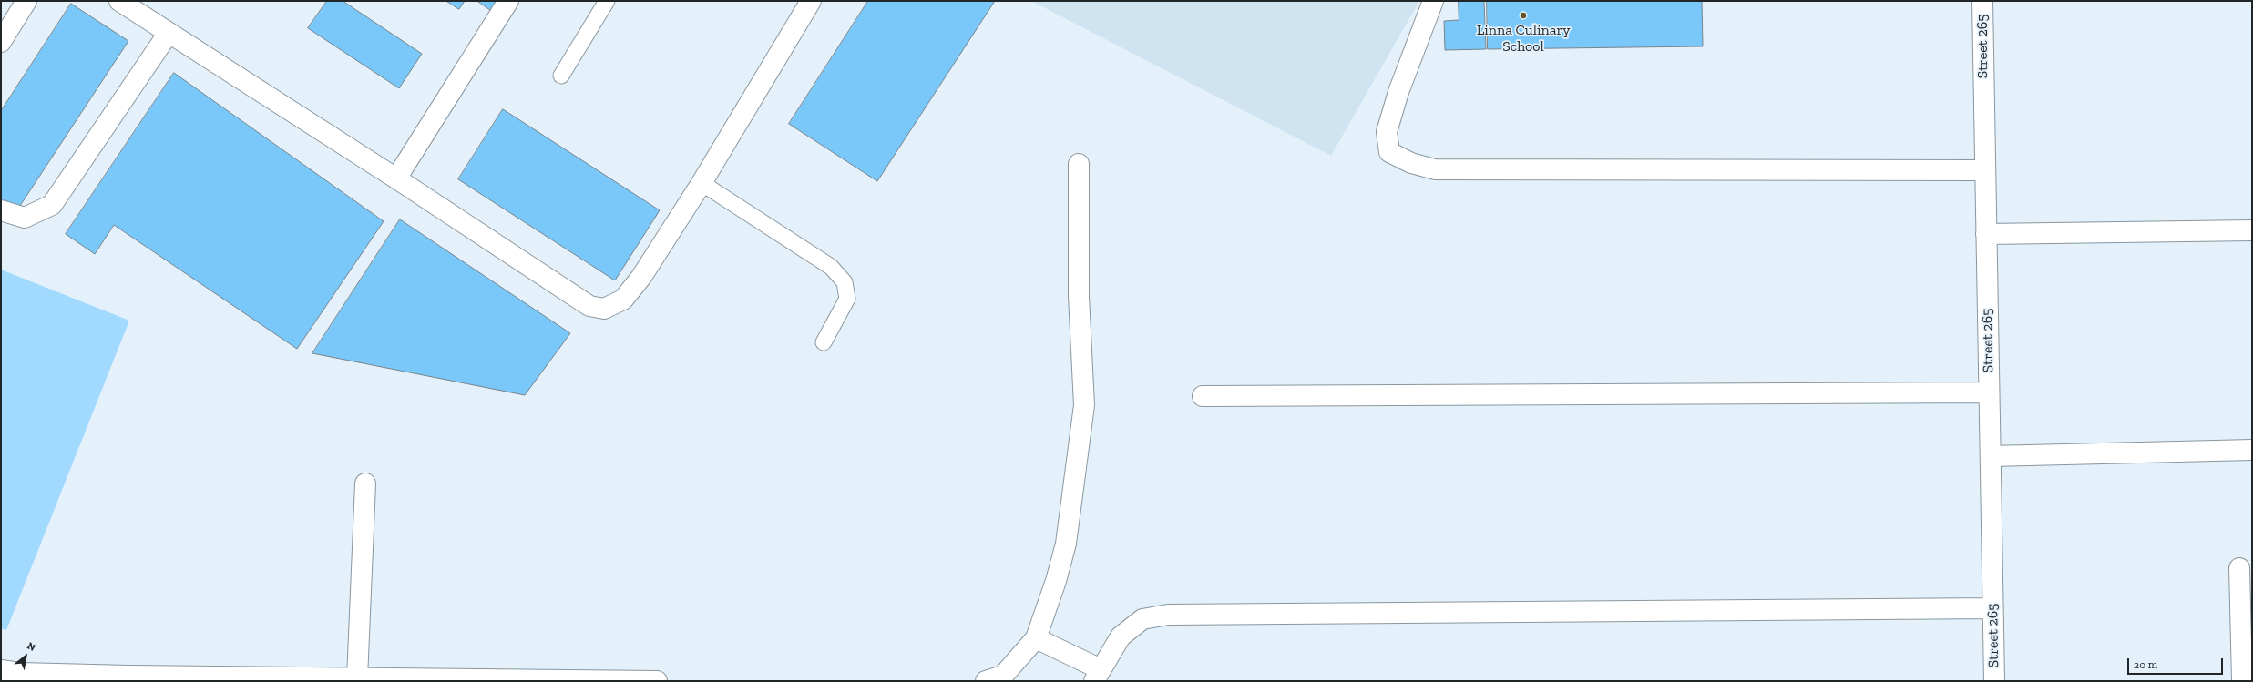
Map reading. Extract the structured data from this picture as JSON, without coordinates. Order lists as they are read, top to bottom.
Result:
{
  "streets": {
    "street": ["Street 265"]
  },
  "places": ["Linna Culinary School"],
  "scale_bar": "20 m",
  "north": "top right"
}
